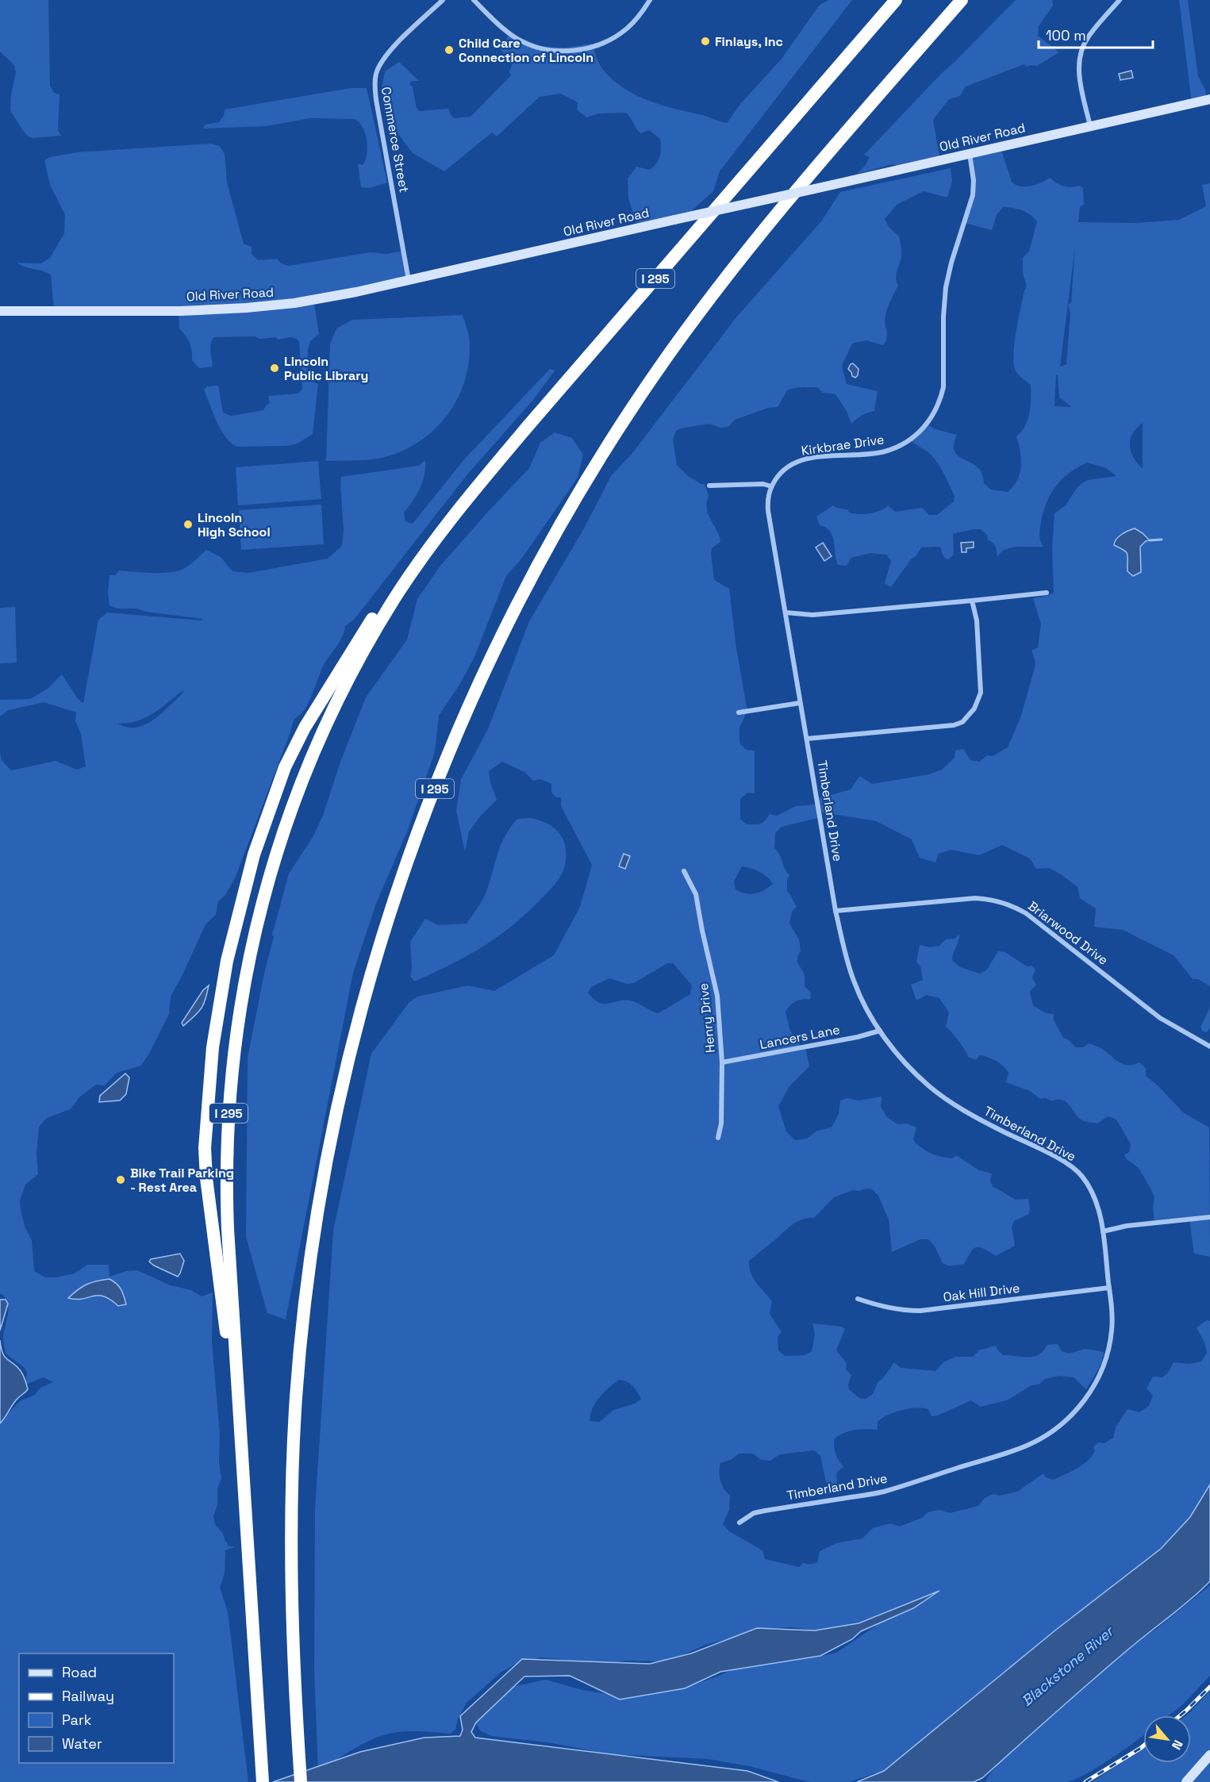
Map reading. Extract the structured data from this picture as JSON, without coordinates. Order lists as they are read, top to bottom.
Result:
{
  "streets": {
    "highway": ["I 295"],
    "main road": ["Old River Road"],
    "street": [
      "Commerce Street",
      "Kirkbrae Drive",
      "Timberland Drive",
      "Briarwood Drive",
      "Henry Drive",
      "Lancers Lane",
      "Oak Hill Drive"
    ]
  },
  "crossings": [
    ["Old River Road", "Commerce Street"],
    ["Old River Road", "Kirkbrae Drive"],
    ["Timberland Drive", "Briarwood Drive"],
    ["Timberland Drive", "Lancers Lane"],
    ["Timberland Drive", "Oak Hill Drive"],
    ["Henry Drive", "Lancers Lane"]
  ],
  "water": ["Blackstone River"],
  "places": [
    "Finlays, Inc",
    "Child Care Connection of Lincoln",
    "Lincoln Public Library",
    "Lincoln High School",
    "Bike Trail Parking - Rest Area"
  ],
  "legend": [
    "Road",
    "Railway",
    "Park",
    "Water"
  ],
  "scale_bar": "100 m",
  "north": "bottom right"
}
